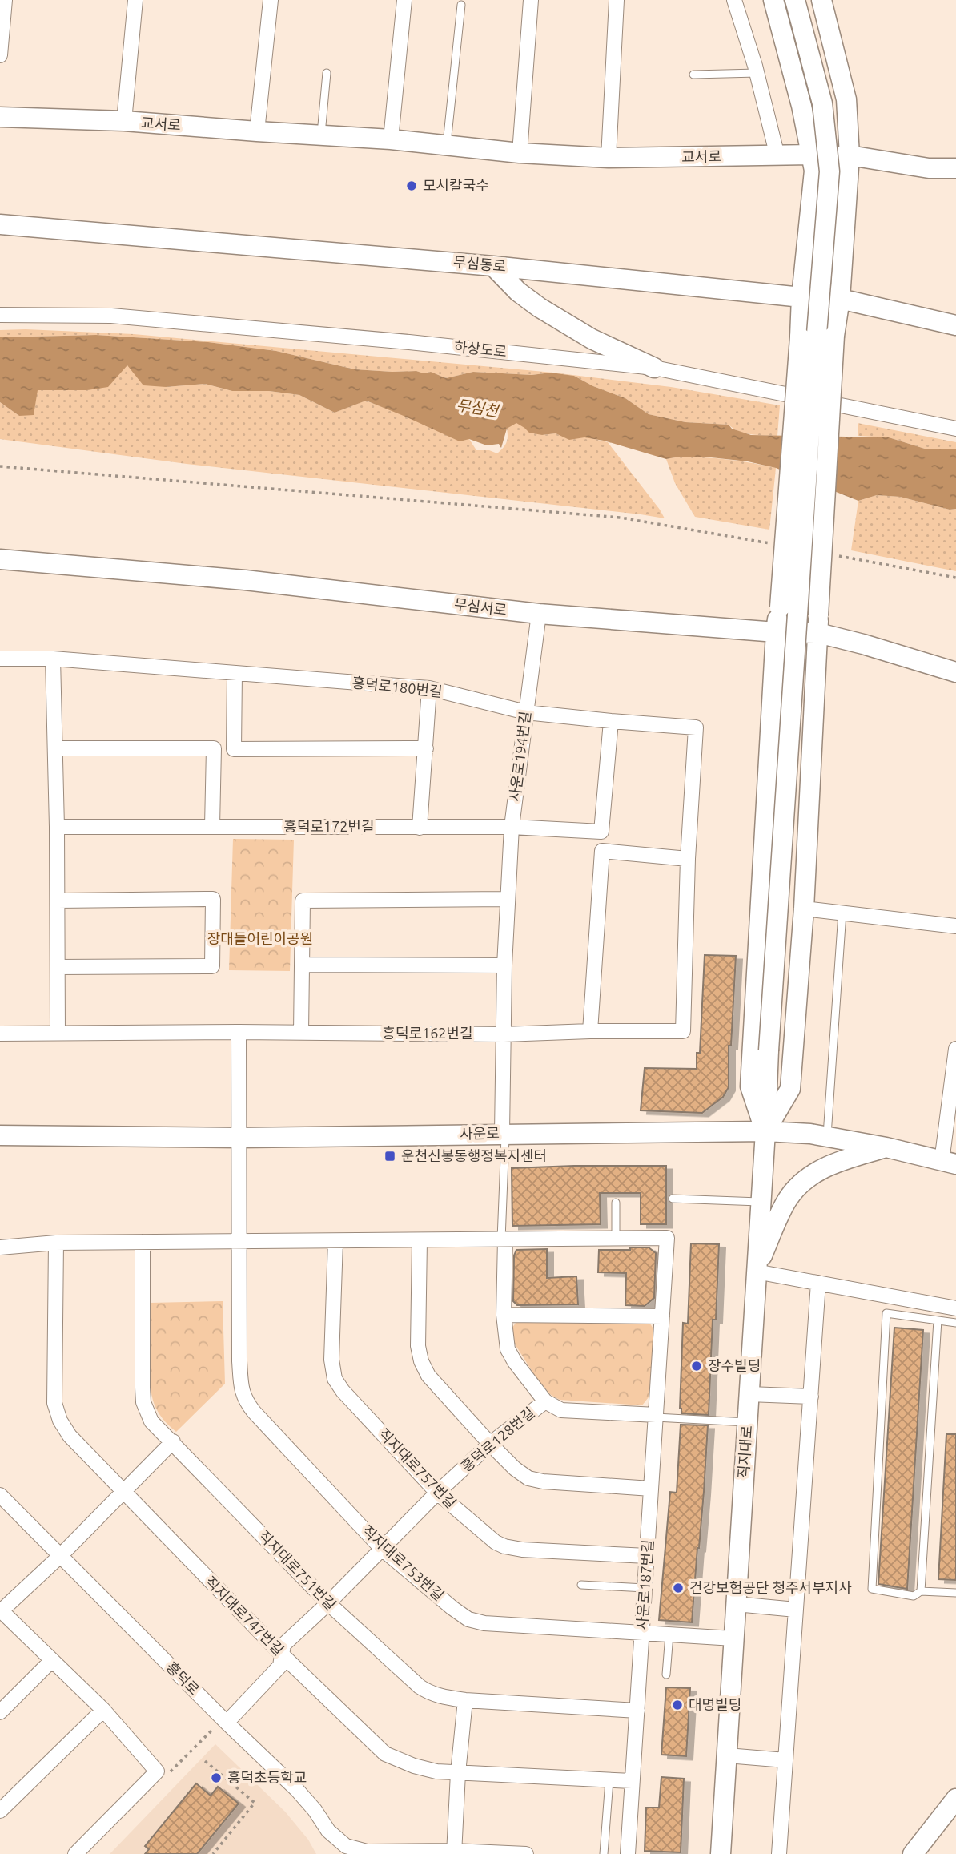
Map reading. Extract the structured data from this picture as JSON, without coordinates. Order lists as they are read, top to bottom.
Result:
{
  "streets": {
    "street": [
      "교서로",
      "무심동로",
      "하상도로",
      "무심서로",
      "흥덕로180번길",
      "사운로194번길",
      "흥덕로172번길",
      "흥덕로162번길",
      "사운로",
      "흥덕로128번길",
      "직지대로",
      "직지대로757번길",
      "직지대로753번길",
      "직지대로751번길",
      "사운로187번길",
      "직지대로747번길",
      "흥덕로"
    ]
  },
  "crossings": [
    ["무심서로", "사운로194번길"],
    ["흥덕로180번길", "사운로194번길"],
    ["흥덕로180번길", "흥덕로172번길"],
    ["흥덕로180번길", "흥덕로162번길"],
    ["사운로194번길", "흥덕로172번길"],
    ["사운로194번길", "흥덕로162번길"],
    ["사운로194번길", "사운로"],
    ["흥덕로162번길", "직지대로753번길"],
    ["사운로", "직지대로"],
    ["사운로", "직지대로753번길"],
    ["흥덕로128번길", "직지대로757번길"],
    ["흥덕로128번길", "직지대로753번길"],
    ["흥덕로128번길", "직지대로751번길"],
    ["흥덕로128번길", "직지대로747번길"],
    ["흥덕로128번길", "흥덕로"],
    ["직지대로", "직지대로753번길"],
    ["직지대로757번길", "사운로187번길"],
    ["직지대로753번길", "사운로187번길"],
    ["직지대로751번길", "사운로187번길"],
    ["사운로187번길", "직지대로747번길"]
  ],
  "water": ["무심천"],
  "parks": ["장대들어린이공원"],
  "places": {
    "other": [
      "모시칼국수",
      "장수빌딩",
      "건강보험공단 청주서부지사",
      "대명빌딩",
      "흥덕초등학교"
    ],
    "transit": ["운천신봉동행정복지센터"]
  }
}
